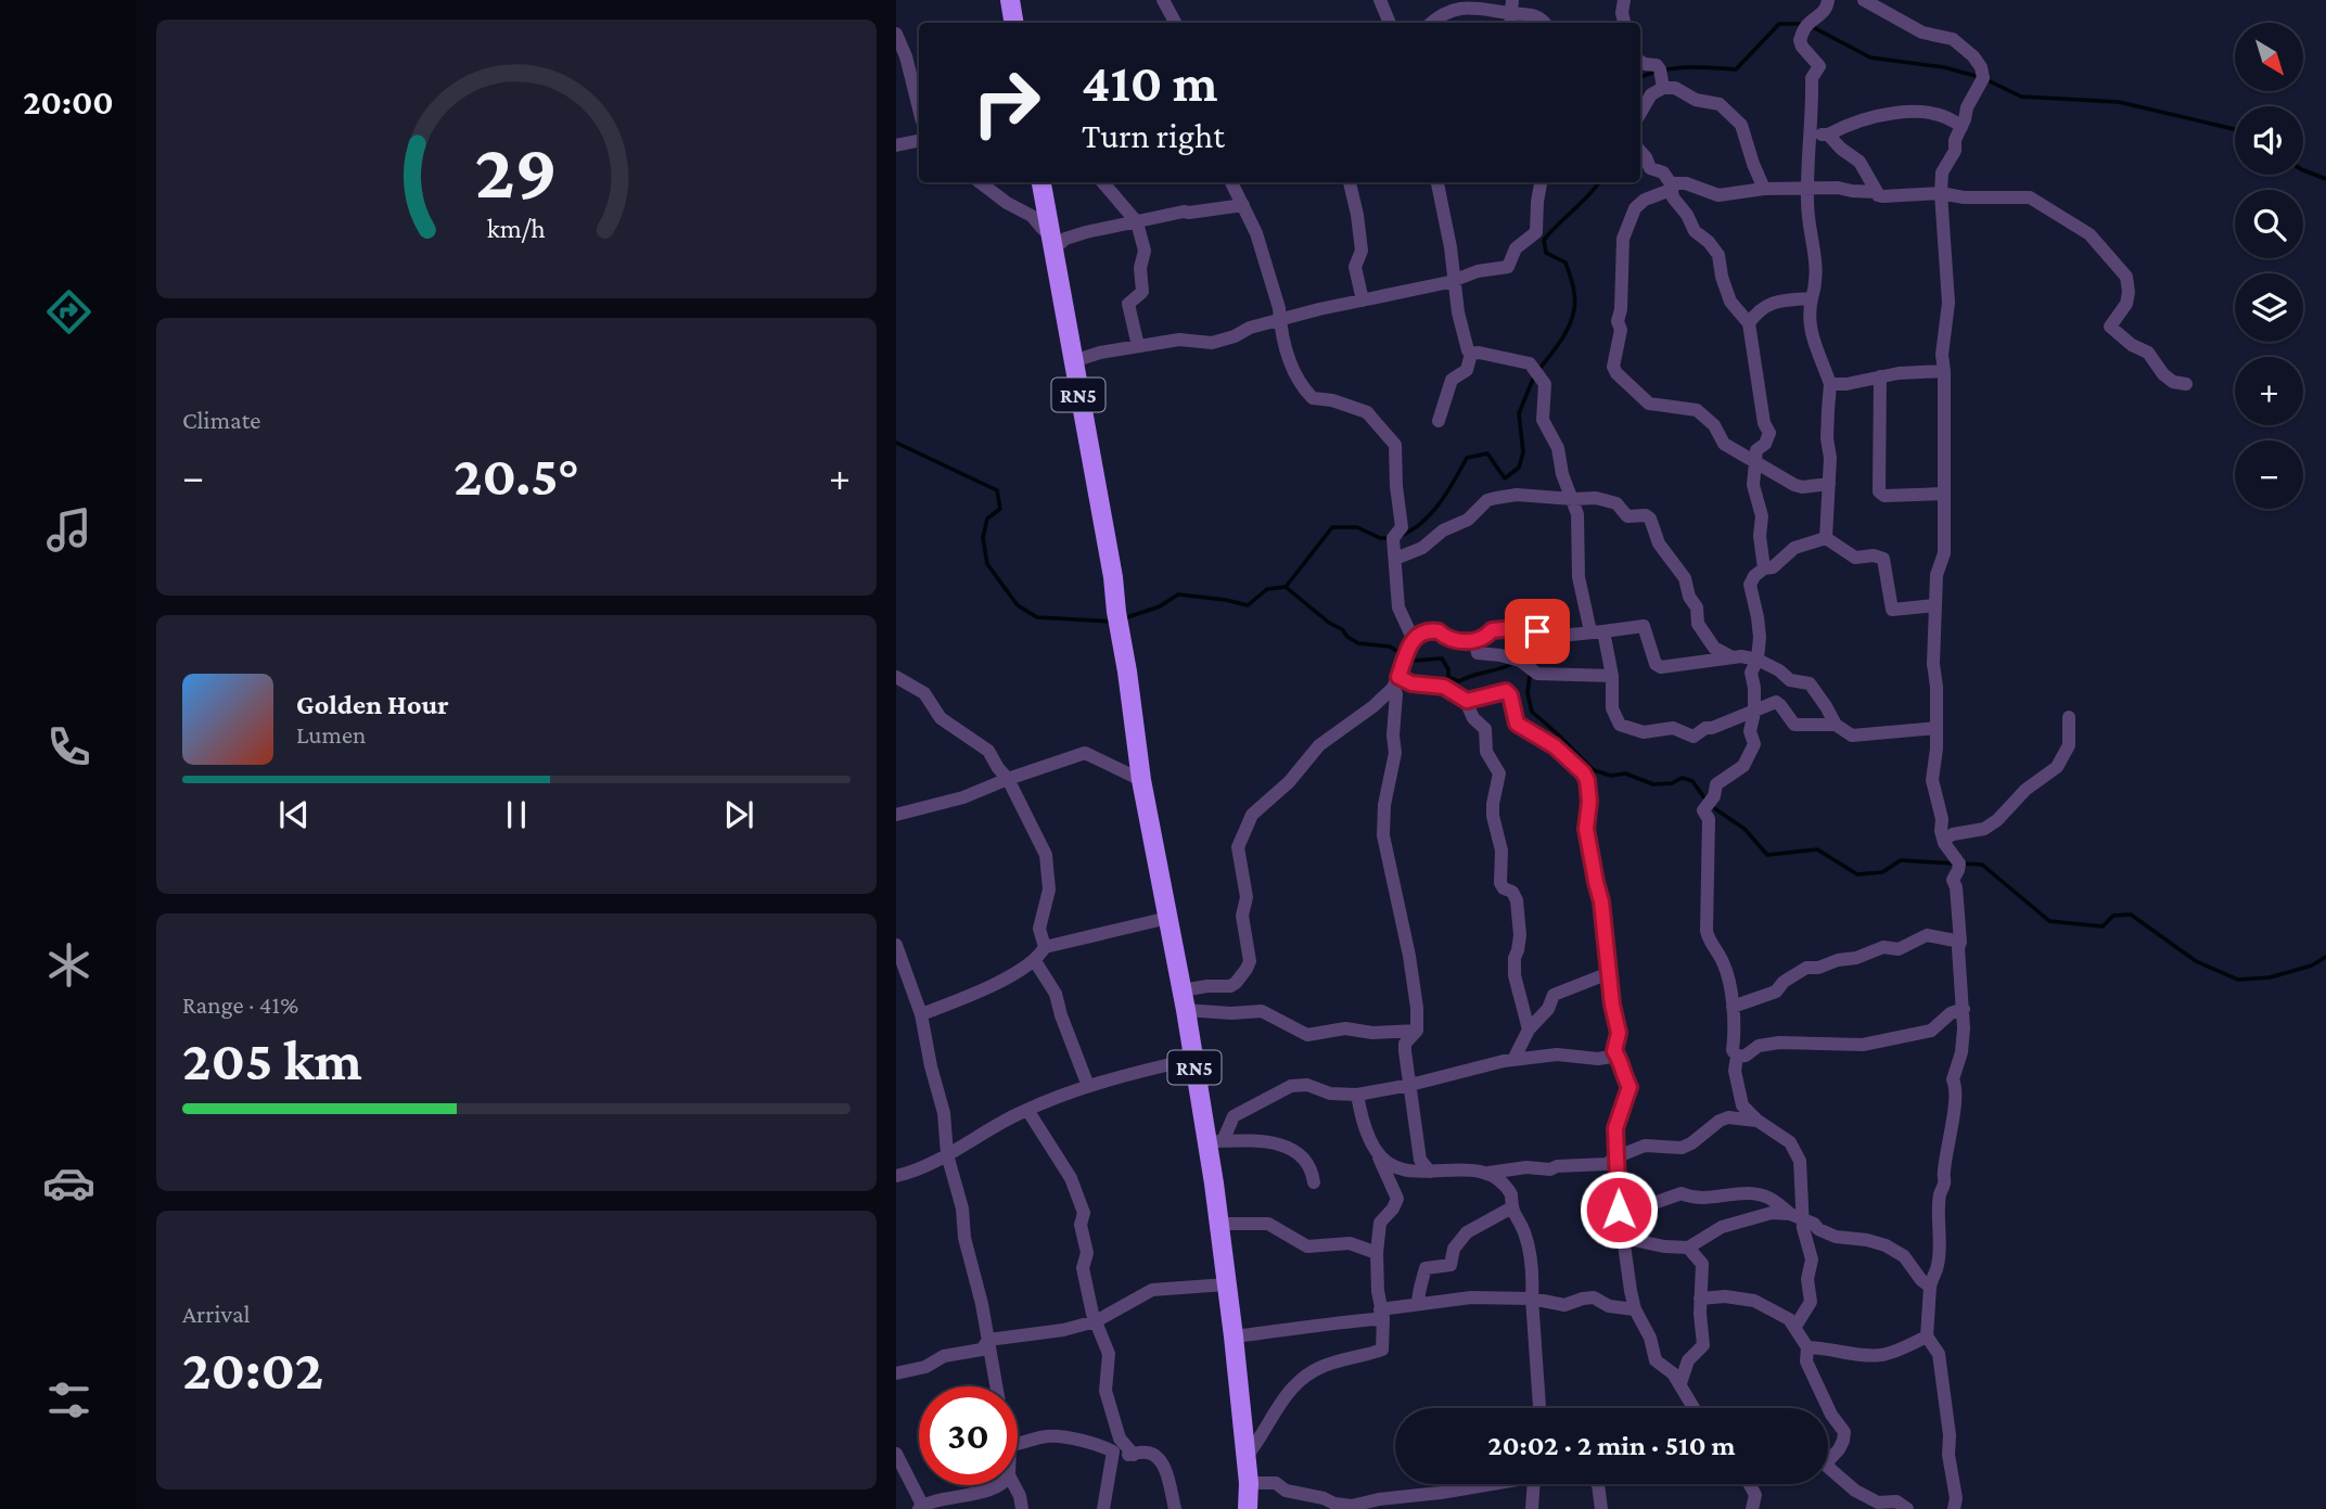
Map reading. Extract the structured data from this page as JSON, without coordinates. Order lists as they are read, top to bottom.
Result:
{
  "streets": {
    "highway": ["RN5"]
  },
  "north": "bottom right",
  "page": {
    "tabs": "20:00",
    "map_buttons": ["+", "−"],
    "turn": ["410 m", "Turn right"],
    "tile": [
      "Climate",
      ["Range · 41%", "205 km"],
      ["Arrival", "20:02"]
    ],
    "heat": ["−", "20.5°", "+"],
    "song": ["Golden Hour", "Lumen"],
    "limit": "30",
    "trip": "20:02 · 2 min · 510 m",
    "gauge": ["29", "km/h"]
  }
}
